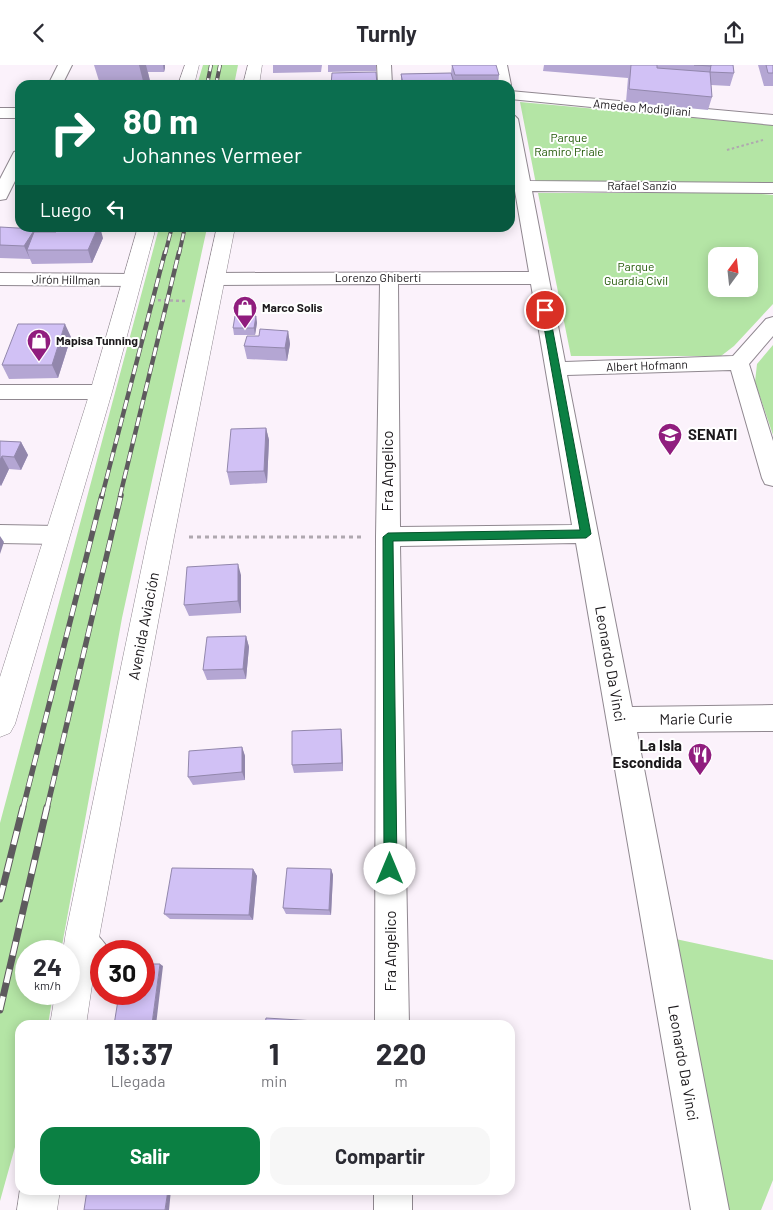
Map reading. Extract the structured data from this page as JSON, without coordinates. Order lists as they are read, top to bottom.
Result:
{
  "streets": {
    "main road": ["Avenida Aviación"],
    "street": [
      "Amedeo Modigliani",
      "Rafael Sanzio",
      "Lorenzo Ghiberti",
      "Jirón Hillman",
      "Albert Hofmann",
      "Fra Angelico",
      "Leonardo Da Vinci",
      "Marie Curie"
    ]
  },
  "crossings": [
    ["Rafael Sanzio", "Leonardo Da Vinci"],
    ["Lorenzo Ghiberti", "Fra Angelico"],
    ["Lorenzo Ghiberti", "Avenida Aviación"],
    ["Lorenzo Ghiberti", "Leonardo Da Vinci"],
    ["Albert Hofmann", "Leonardo Da Vinci"],
    ["Leonardo Da Vinci", "Marie Curie"]
  ],
  "parks": ["Parque Ramiro Priale", "Parque Guardia Civil"],
  "places": {
    "shop": ["Marco Solis", "Mapisa Tunning"],
    "school or university": ["SENATI"],
    "restaurant": ["La Isla Escondida"]
  },
  "north": "top",
  "page": {
    "header": "Turnly",
    "turn": ["80 m", "Johannes Vermeer"],
    "then": "Luego",
    "speed": "24 km/h",
    "limit": "30",
    "eta": [
      "13:37",
      "Llegada",
      "1",
      "min",
      "220",
      "m"
    ],
    "buttons": ["Salir", "Compartir"]
  }
}
